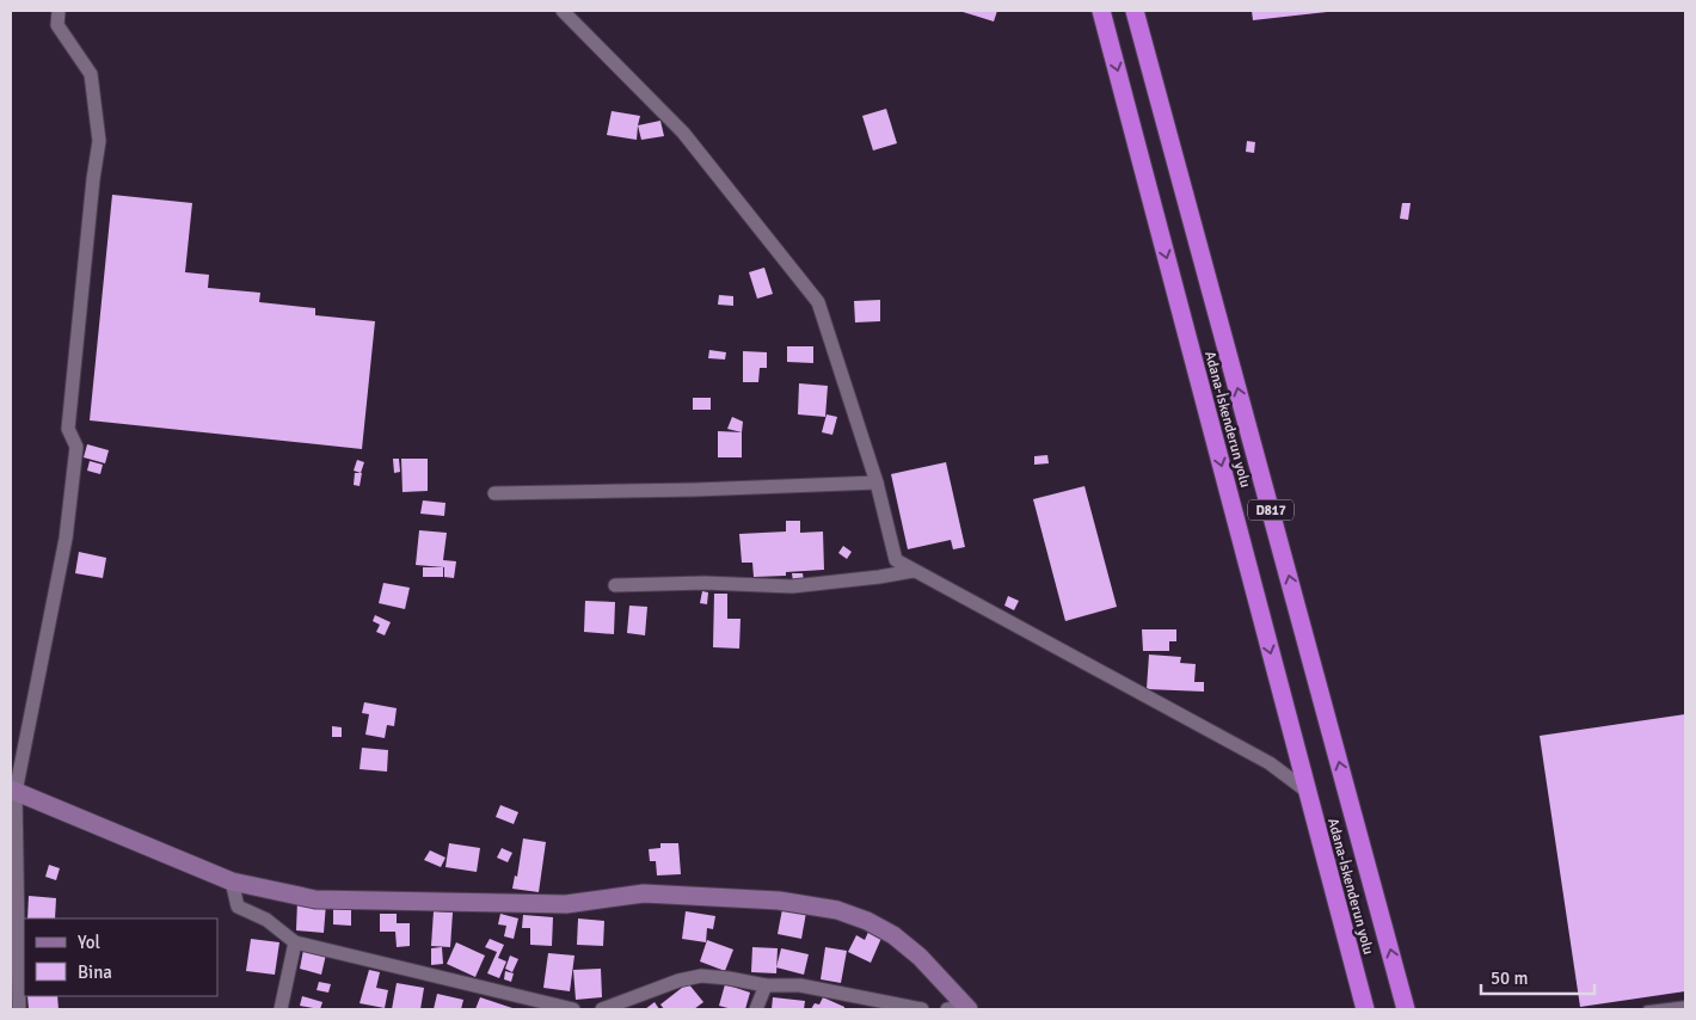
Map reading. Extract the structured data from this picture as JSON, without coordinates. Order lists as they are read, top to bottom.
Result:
{
  "streets": {
    "highway": ["Adana-İskenderun yolu", "D817"]
  },
  "legend": ["Yol", "Bina"],
  "scale_bar": "50 m"
}
